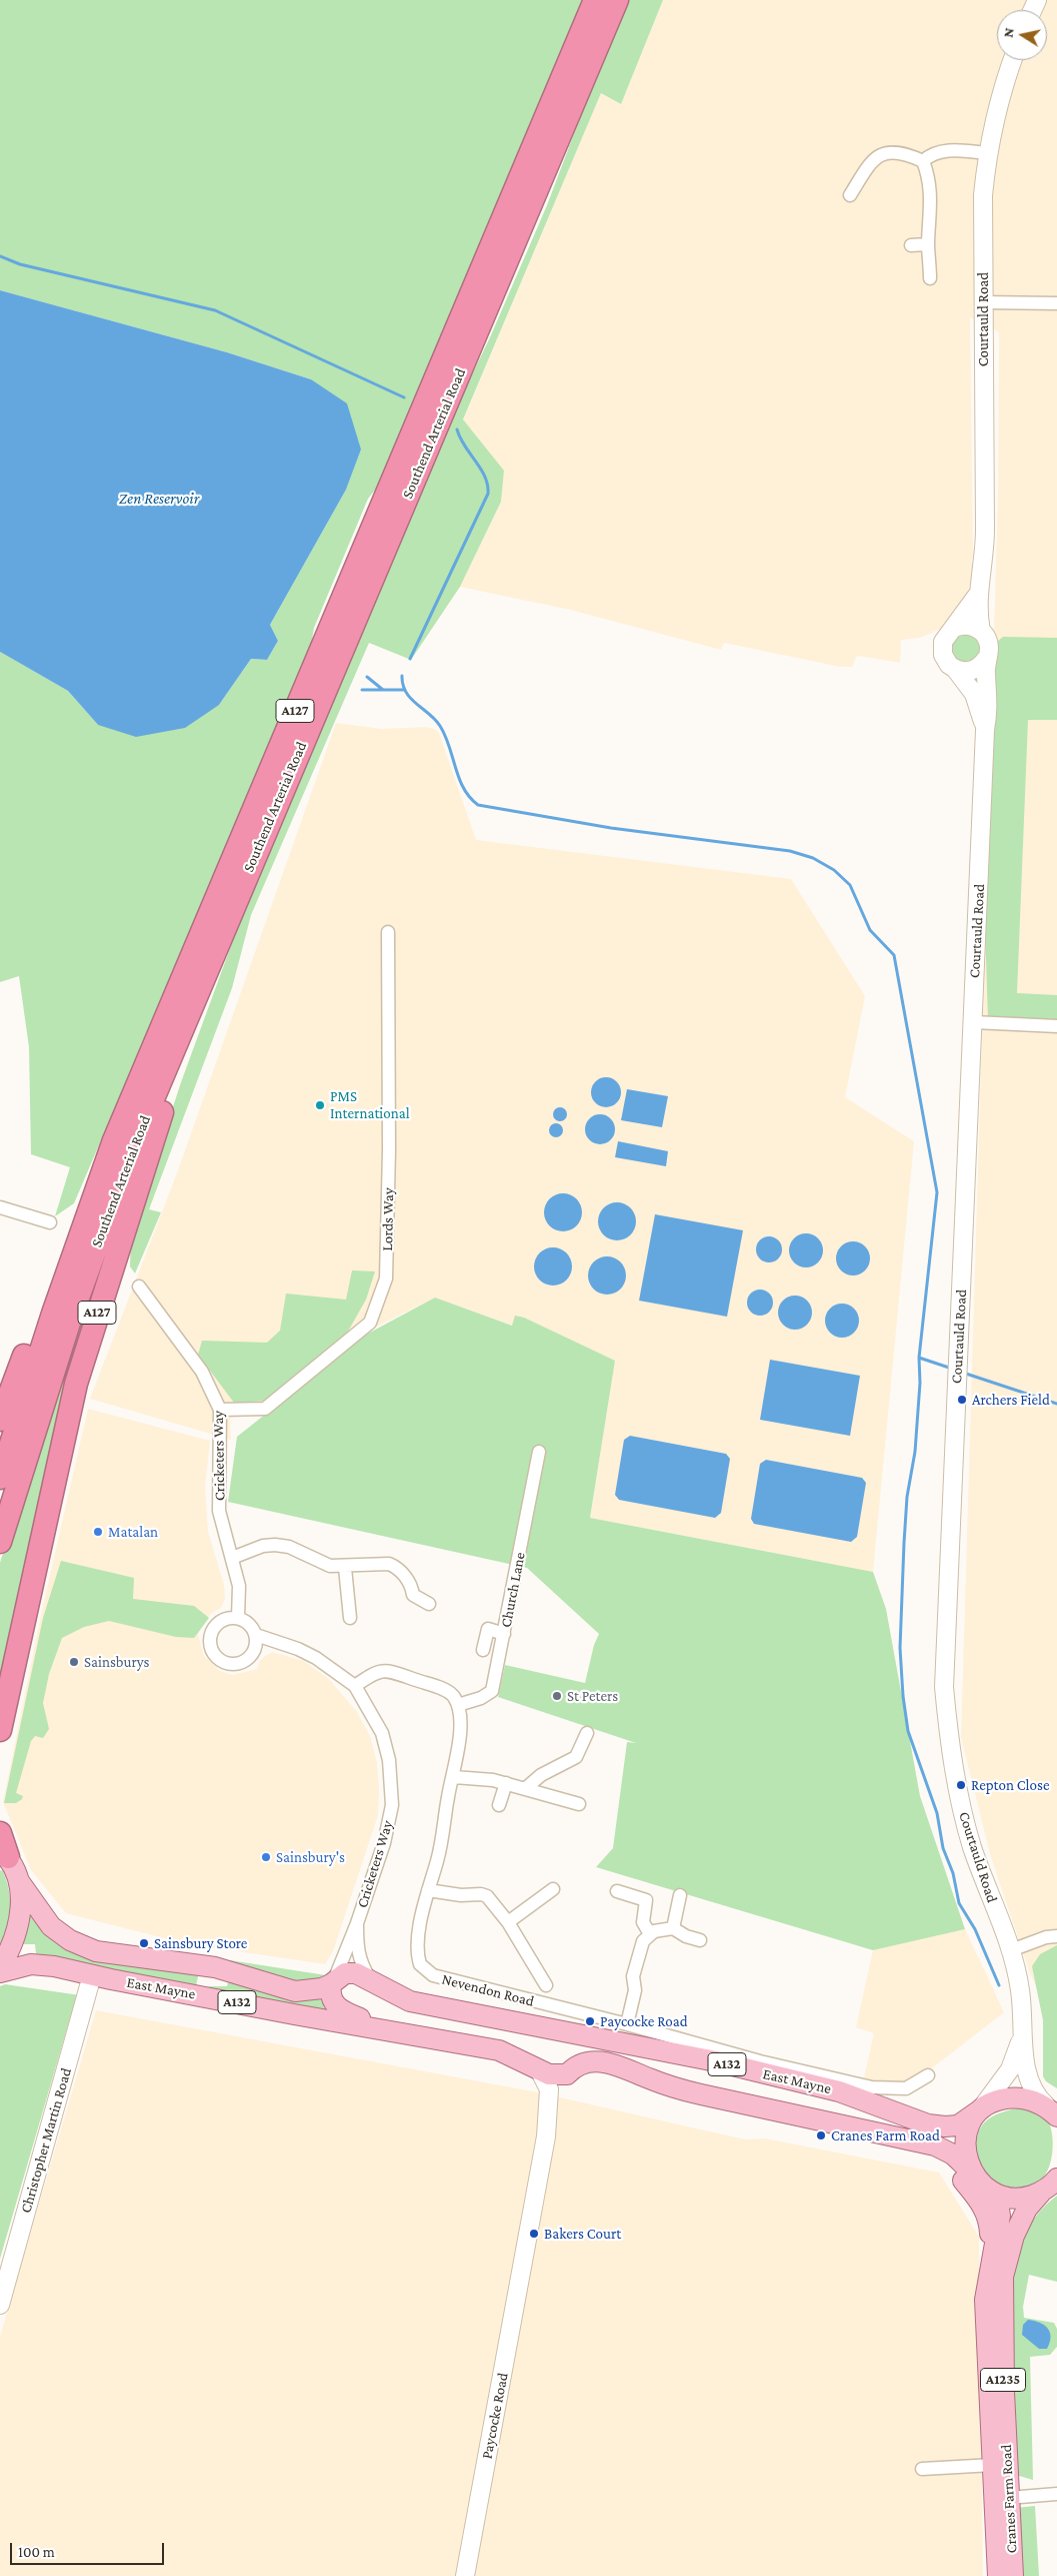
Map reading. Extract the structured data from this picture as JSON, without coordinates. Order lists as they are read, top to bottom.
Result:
{
  "streets": {
    "highway": ["Southend Arterial Road", "A127"],
    "main road": [
      "East Mayne",
      "A132",
      "A1235",
      "Cranes Farm Road"
    ],
    "street": [
      "Courtauld Road",
      "Lords Way",
      "Cricketers Way",
      "Church Lane",
      "Nevendon Road",
      "Christopher Martin Road",
      "Paycocke Road"
    ]
  },
  "crossings": [
    ["Courtauld Road", "East Mayne"],
    ["Courtauld Road", "A132"],
    ["Southend Arterial Road", "A127"],
    ["Lords Way", "Cricketers Way"],
    ["Cricketers Way", "East Mayne"],
    ["Church Lane", "Nevendon Road"],
    ["East Mayne", "A132"],
    ["East Mayne", "Christopher Martin Road"],
    ["East Mayne", "Paycocke Road"],
    ["East Mayne", "Cranes Farm Road"],
    ["A132", "Cranes Farm Road"]
  ],
  "water": ["Zen Reservoir"],
  "places": [
    "PMS International",
    "Archers Field",
    "Matalan",
    "Sainsburys",
    "St Peters",
    "Repton Close",
    "Sainsbury's",
    "Sainsbury Store",
    "Paycocke Road",
    "Cranes Farm Road",
    "Bakers Court"
  ],
  "scale_bar": "100 m",
  "north": "left"
}
